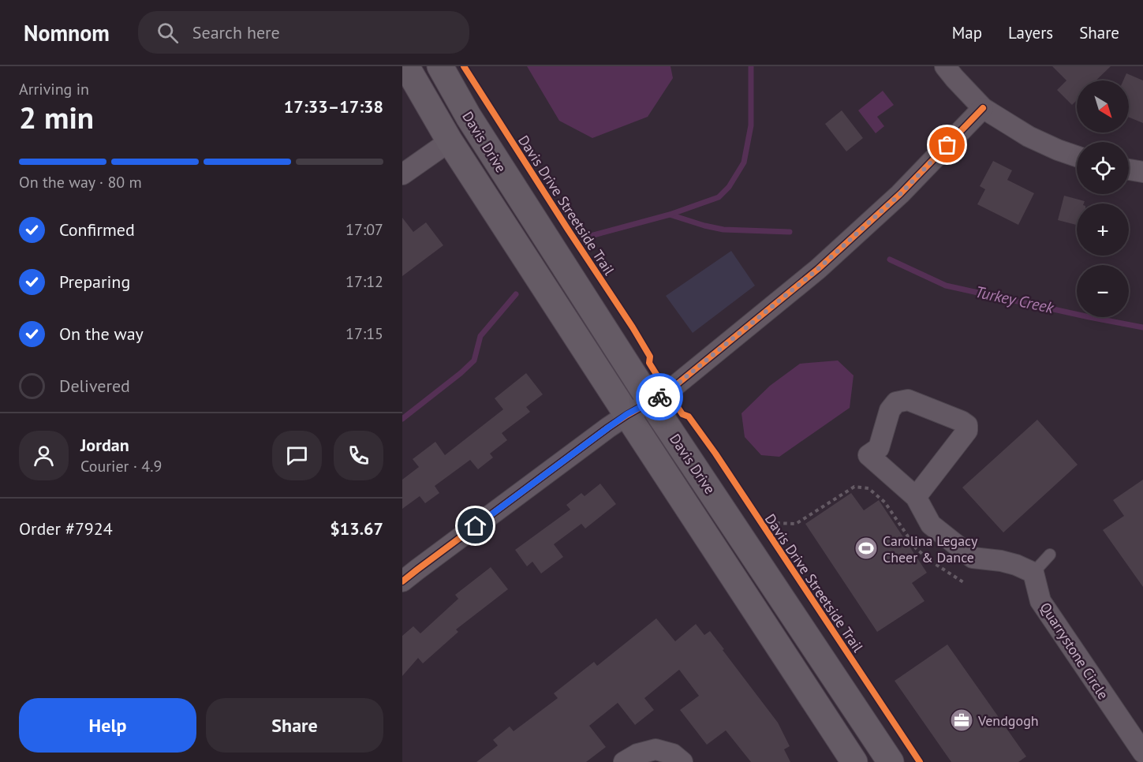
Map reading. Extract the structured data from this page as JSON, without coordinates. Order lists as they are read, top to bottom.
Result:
{
  "streets": {
    "main road": ["Davis Drive"],
    "street": ["Quarrystone Circle"],
    "cycle path": ["Davis Drive Streetside Trail"]
  },
  "water": ["Turkey Creek"],
  "places": {
    "sports": ["Carolina Legacy Cheer & Dance"],
    "office": ["Vendgogh"]
  },
  "north": "bottom right",
  "page": {
    "header": "Nomnom",
    "search": "Search here",
    "nav": ["Map", "Layers", "Share"],
    "heading": ["2 min", "Arriving in", "17:33–17:38"],
    "panel": [
      "Jordan",
      "Courier · 4.9",
      "Order #7924",
      "$13.67"
    ],
    "map_buttons": ["+", "−"],
    "bar": "On the way · 80 m",
    "list": [
      ["Confirmed", "17:07"],
      ["Preparing", "17:12"],
      ["On the way", "17:15"],
      "Delivered"
    ],
    "buttons": ["Help", "Share"]
  }
}
